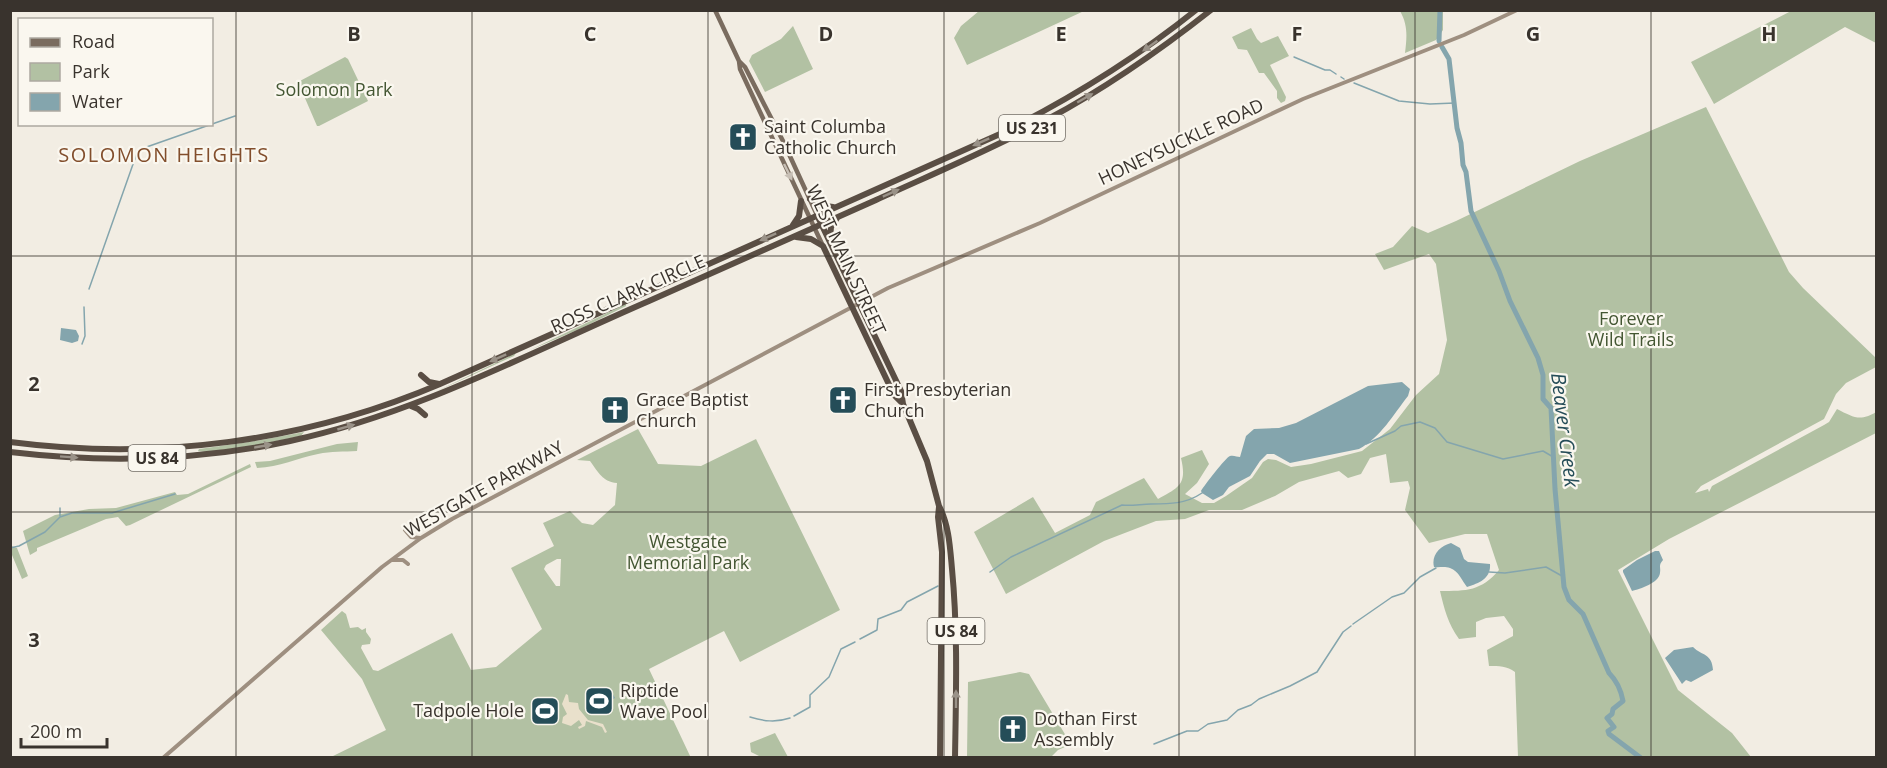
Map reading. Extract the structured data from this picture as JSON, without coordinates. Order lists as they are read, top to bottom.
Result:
{
  "streets": {
    "highway": [
      "US 231",
      "WEST MAIN STREET",
      "ROSS CLARK CIRCLE",
      "US 84"
    ],
    "main road": ["HONEYSUCKLE ROAD", "WESTGATE PARKWAY"]
  },
  "crossings": [
    ["HONEYSUCKLE ROAD", "WEST MAIN STREET"],
    ["HONEYSUCKLE ROAD", "WESTGATE PARKWAY"],
    ["WEST MAIN STREET", "ROSS CLARK CIRCLE"],
    ["WEST MAIN STREET", "WESTGATE PARKWAY"]
  ],
  "districts": ["SOLOMON HEIGHTS"],
  "water": ["Beaver Creek"],
  "parks": ["Solomon Park", "Forever Wild Trails", "Westgate Memorial Park"],
  "places": {
    "church": [
      "Saint Columba Catholic Church",
      "First Presbyterian Church",
      "Grace Baptist Church",
      "Dothan First Assembly"
    ],
    "sports": ["Riptide Wave Pool", "Tadpole Hole"]
  },
  "legend": ["Road", "Park", "Water"],
  "scale_bar": "200 m",
  "grid": {
    "columns": [
      "B",
      "C",
      "D",
      "E",
      "F",
      "G",
      "H"
    ],
    "rows": ["2", "3"]
  }
}
